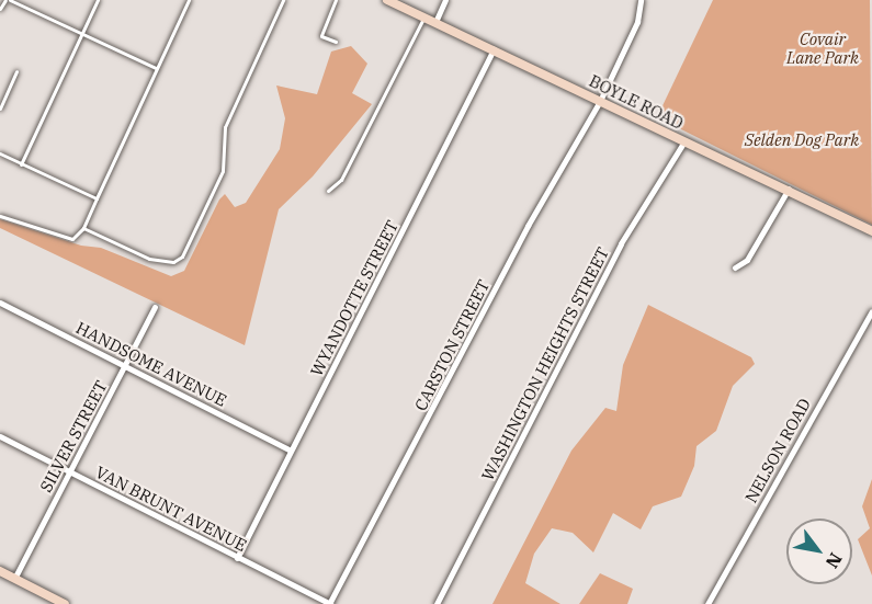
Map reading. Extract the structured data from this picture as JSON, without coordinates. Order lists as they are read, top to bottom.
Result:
{
  "streets": {
    "street": [
      "BOYLE ROAD",
      "WYANDOTTE STREET",
      "CARSTON STREET",
      "HANDSOME AVENUE",
      "WASHINGTON HEIGHTS STREET",
      "SILVER STREET",
      "NELSON ROAD",
      "VAN BRUNT AVENUE"
    ]
  },
  "crossings": [
    ["BOYLE ROAD", "WYANDOTTE STREET"],
    ["BOYLE ROAD", "CARSTON STREET"],
    ["BOYLE ROAD", "WASHINGTON HEIGHTS STREET"],
    ["WYANDOTTE STREET", "HANDSOME AVENUE"],
    ["WYANDOTTE STREET", "VAN BRUNT AVENUE"],
    ["CARSTON STREET", "VAN BRUNT AVENUE"],
    ["HANDSOME AVENUE", "SILVER STREET"],
    ["SILVER STREET", "VAN BRUNT AVENUE"]
  ],
  "parks": ["Covair Lane Park", "Selden Dog Park"],
  "north": "bottom right"
}
